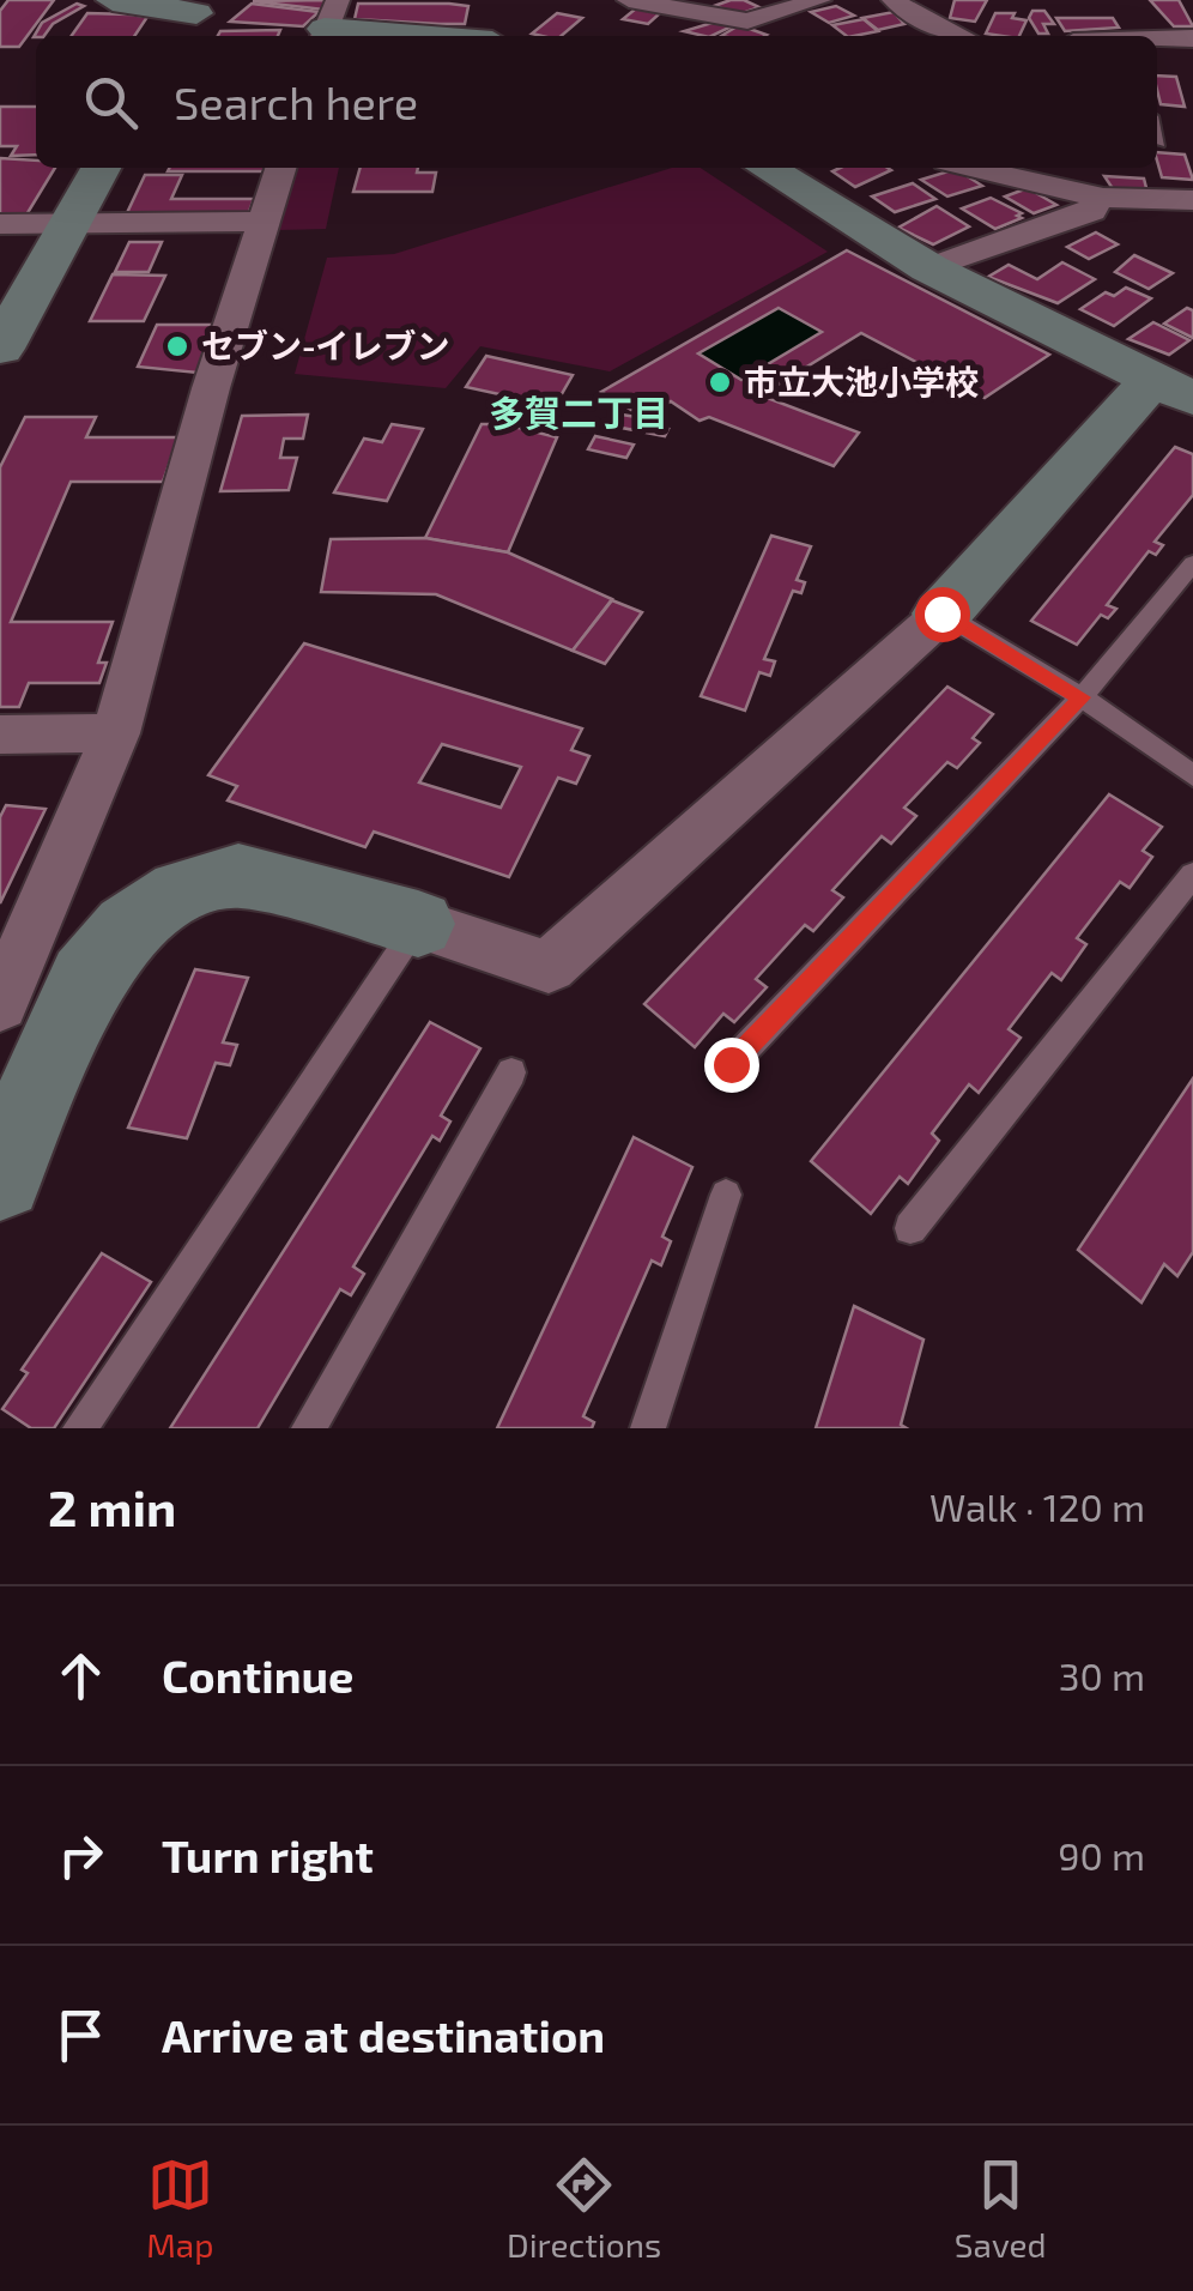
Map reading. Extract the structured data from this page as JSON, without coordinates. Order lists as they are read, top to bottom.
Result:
{
  "districts": ["多賀二丁目"],
  "places": ["セブン-イレブン", "市立大池小学校"],
  "page": {
    "search": "Search here",
    "heading": ["2 min", "Walk · 120 m"],
    "list": [
      ["Continue", "30 m"],
      ["Turn right", "90 m"],
      "Arrive at destination"
    ],
    "nav": ["Map", "Directions", "Saved"]
  }
}
